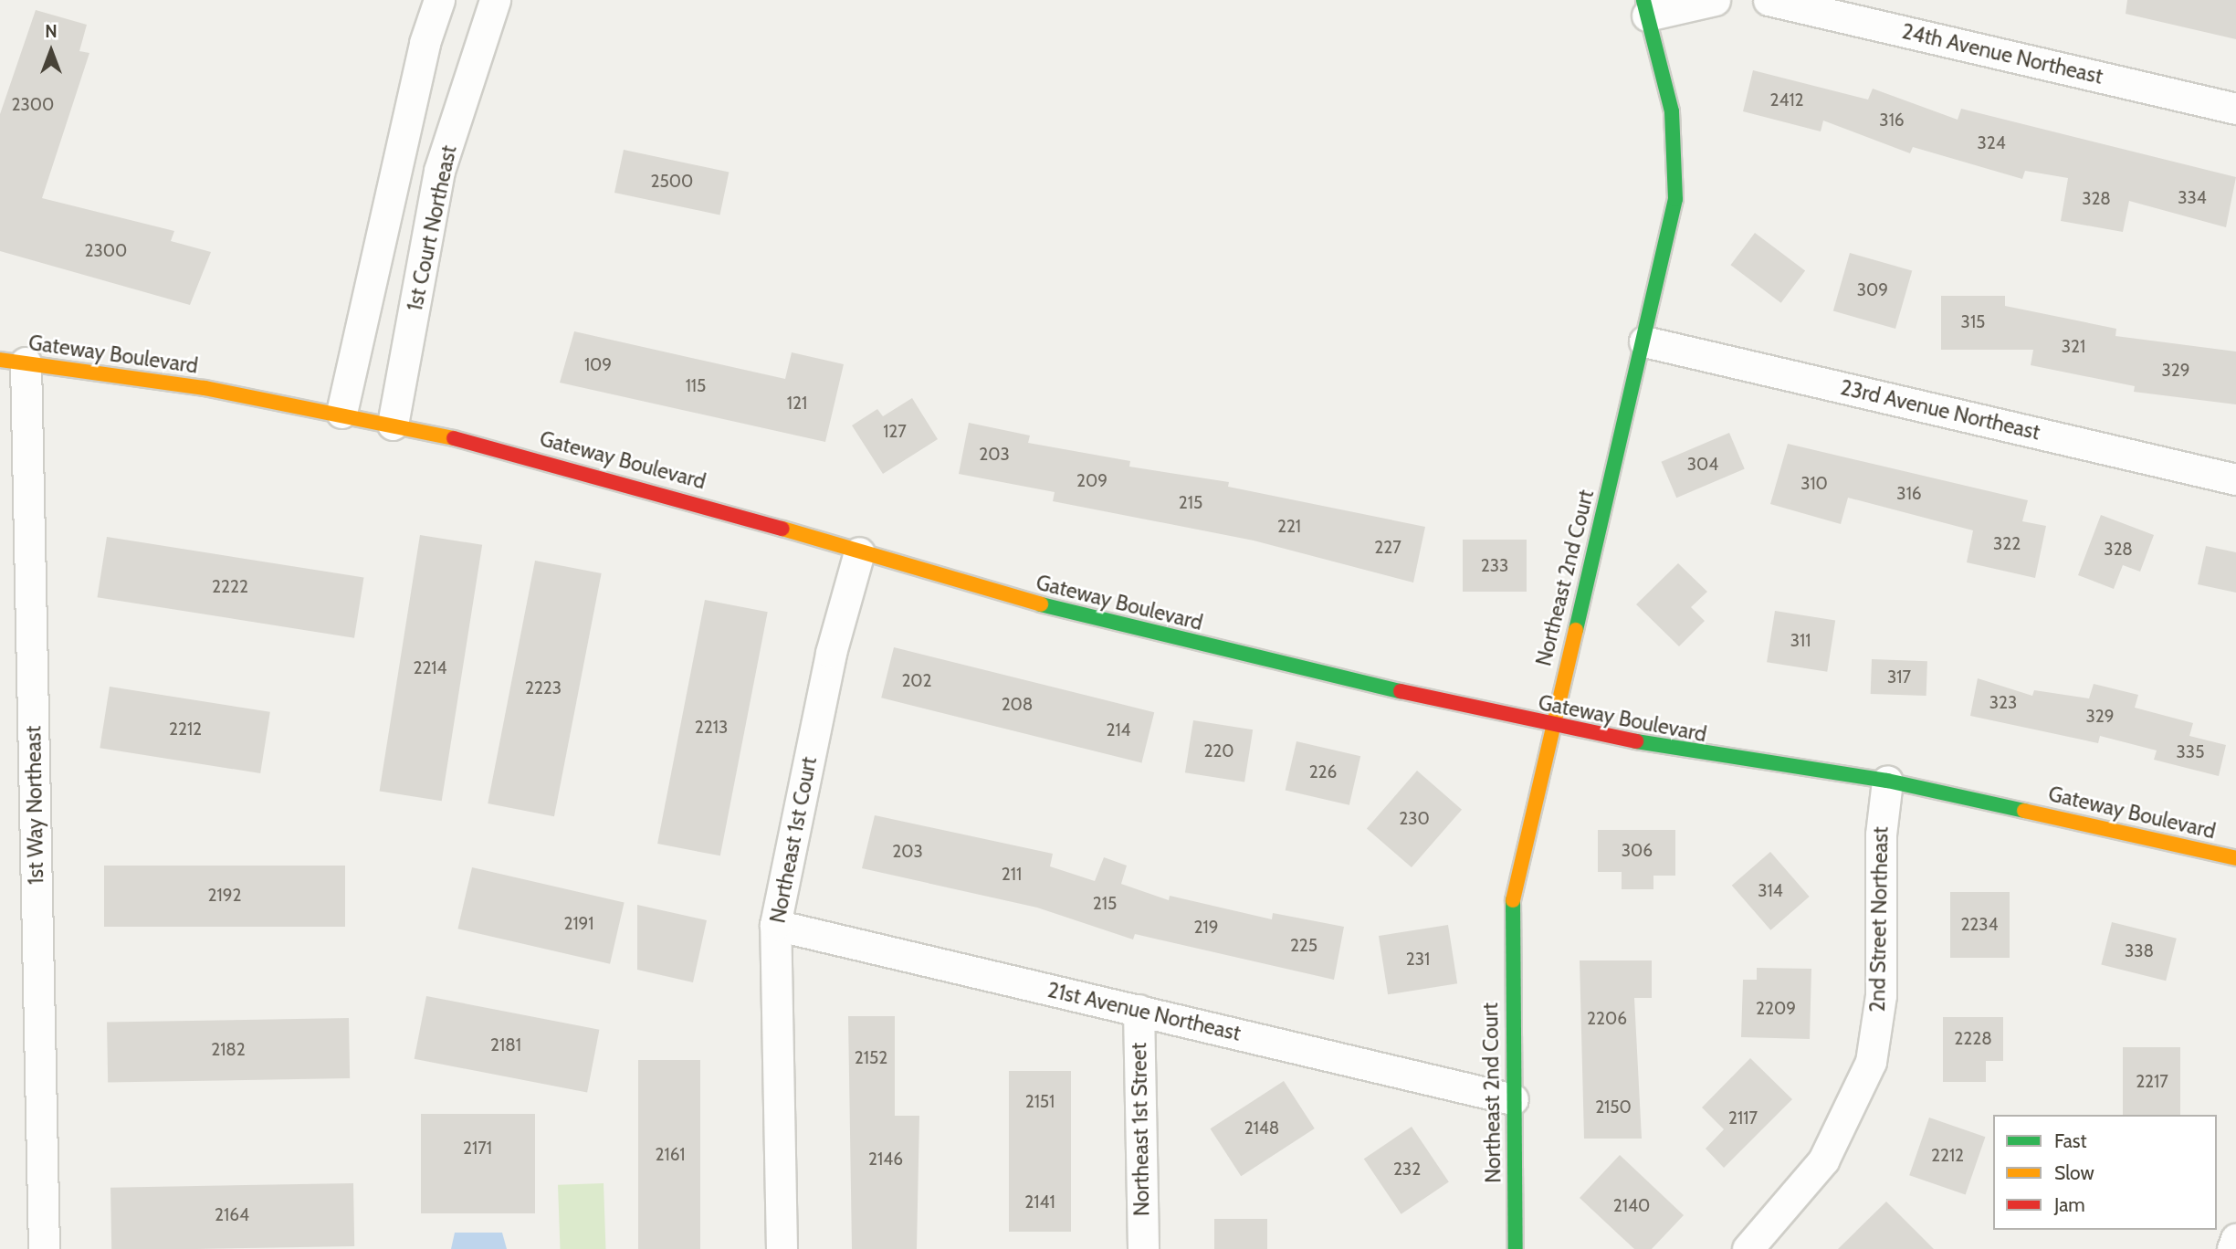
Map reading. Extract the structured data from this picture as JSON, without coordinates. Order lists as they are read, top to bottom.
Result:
{
  "streets": {
    "main road": ["Gateway Boulevard", "Northeast 2nd Court"],
    "street": [
      "24th Avenue Northeast",
      "1st Court Northeast",
      "23rd Avenue Northeast",
      "1st Way Northeast",
      "Northeast 1st Court",
      "2nd Street Northeast",
      "21st Avenue Northeast",
      "Northeast 1st Street"
    ]
  },
  "crossings": [
    ["1st Court Northeast", "Gateway Boulevard"],
    ["Gateway Boulevard", "Northeast 2nd Court"],
    ["Gateway Boulevard", "1st Way Northeast"],
    ["Gateway Boulevard", "Northeast 1st Court"],
    ["Gateway Boulevard", "2nd Street Northeast"],
    ["23rd Avenue Northeast", "Northeast 2nd Court"],
    ["Northeast 2nd Court", "21st Avenue Northeast"],
    ["Northeast 1st Court", "21st Avenue Northeast"],
    ["21st Avenue Northeast", "Northeast 1st Street"]
  ],
  "house_numbers": [
    "2412",
    "2300",
    "316",
    "324",
    "2500",
    "334",
    "328",
    "2300",
    "309",
    "315",
    "321",
    "109",
    "329",
    "115",
    "121",
    "127",
    "203",
    "304",
    "209",
    "310",
    "316",
    "215",
    "221",
    "322",
    "227",
    "328",
    "233",
    "2222",
    "311",
    "2214",
    "317",
    "202",
    "2223",
    "323",
    "208",
    "329",
    "2213",
    "2212",
    "214",
    "220",
    "335",
    "226",
    "230",
    "306",
    "203",
    "211",
    "314",
    "2192",
    "215",
    "2191",
    "2234",
    "219",
    "225",
    "338",
    "231",
    "2209",
    "2206",
    "2228",
    "2181",
    "2182",
    "2152",
    "2217",
    "2151",
    "2150",
    "2117",
    "2148",
    "2171",
    "2161",
    "2212",
    "2146",
    "232",
    "2141",
    "2140",
    "2164"
  ],
  "legend": ["Fast", "Slow", "Jam"],
  "north": "top"
}
